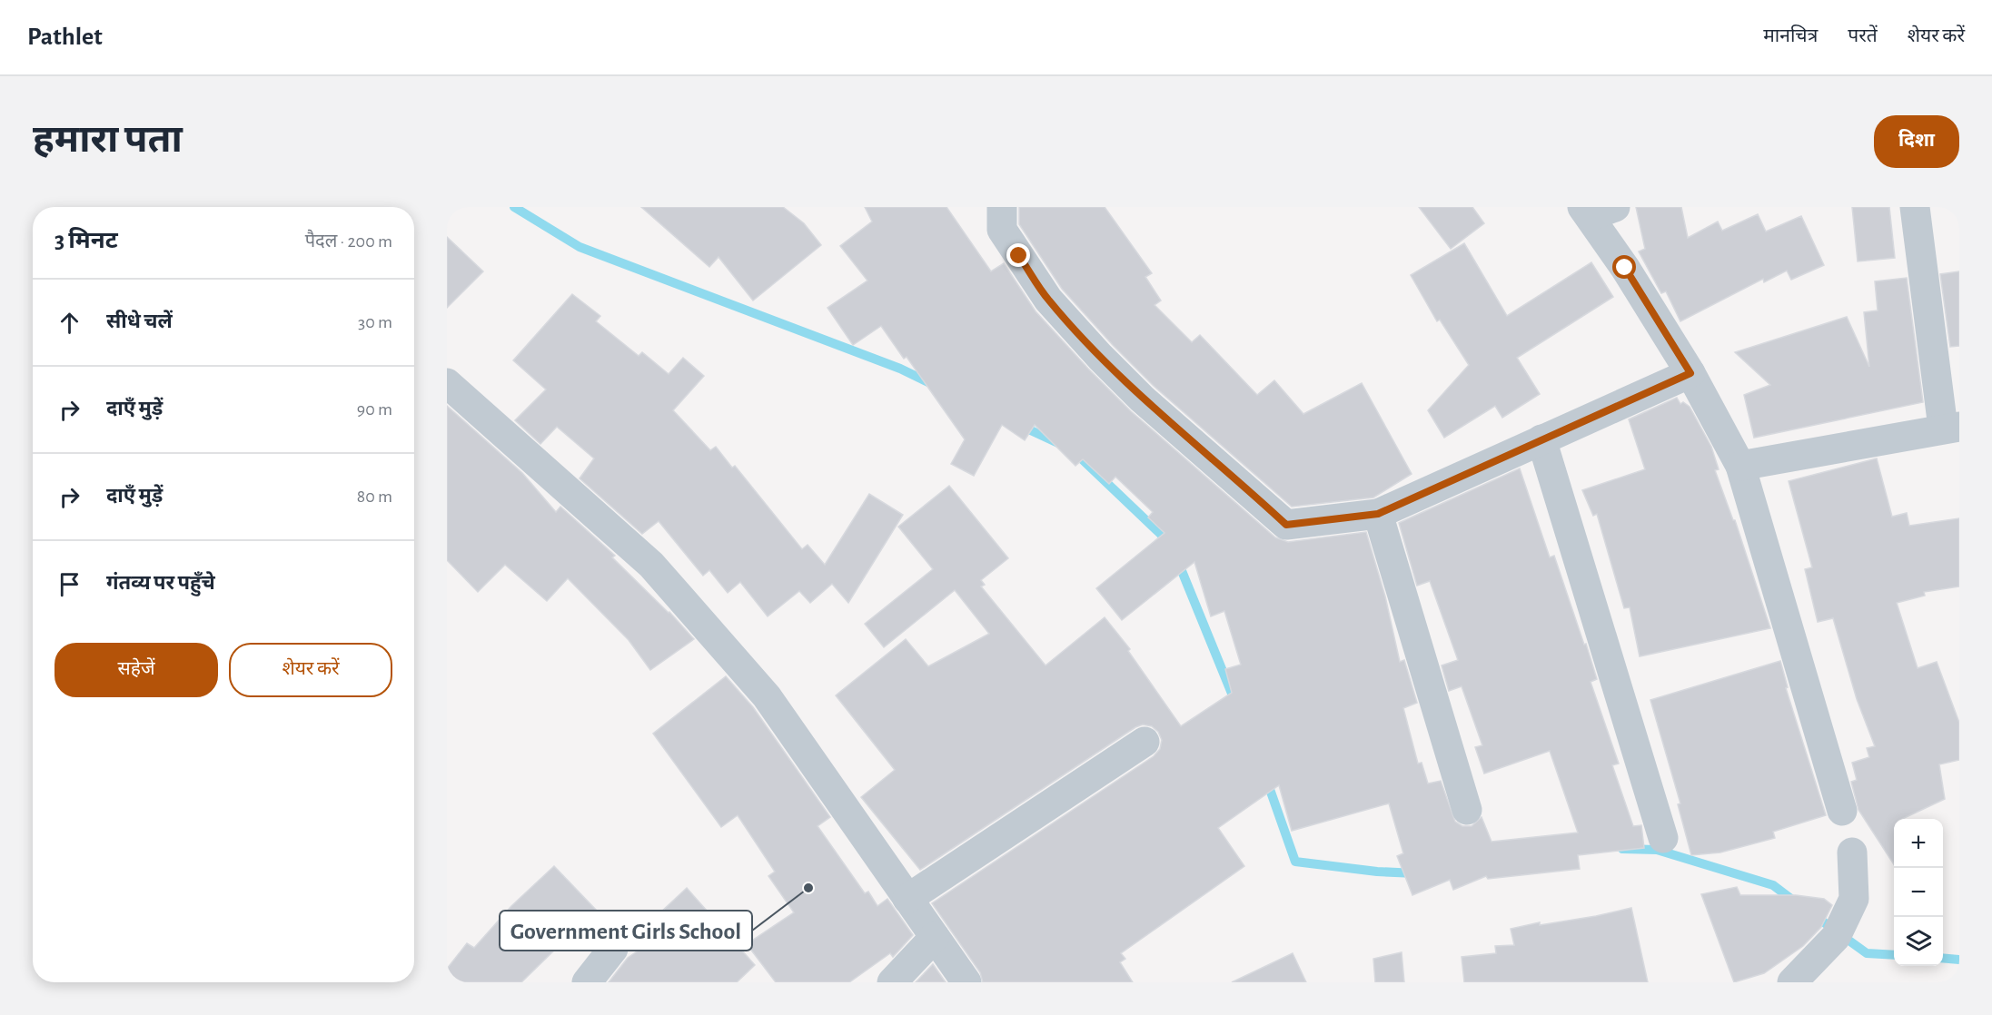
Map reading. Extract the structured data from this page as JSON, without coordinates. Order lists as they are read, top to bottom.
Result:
{
  "places": ["Government Girls School"],
  "page": {
    "header": "Pathlet",
    "nav": ["मानचित्र", "परतें", "शेयर करें"],
    "buttons": [
      "दिशा",
      ["सहेजें", "शेयर करें"]
    ],
    "title": "हमारा पता",
    "heading": ["3 मिनट", "पैदल · 200 m"],
    "list": [
      ["सीधे चलें", "30 m"],
      ["दाएँ मुड़ें", "90 m"],
      ["दाएँ मुड़ें", "80 m"],
      "गंतव्य पर पहुँचे"
    ],
    "map_buttons": ["+", "−"]
  }
}
